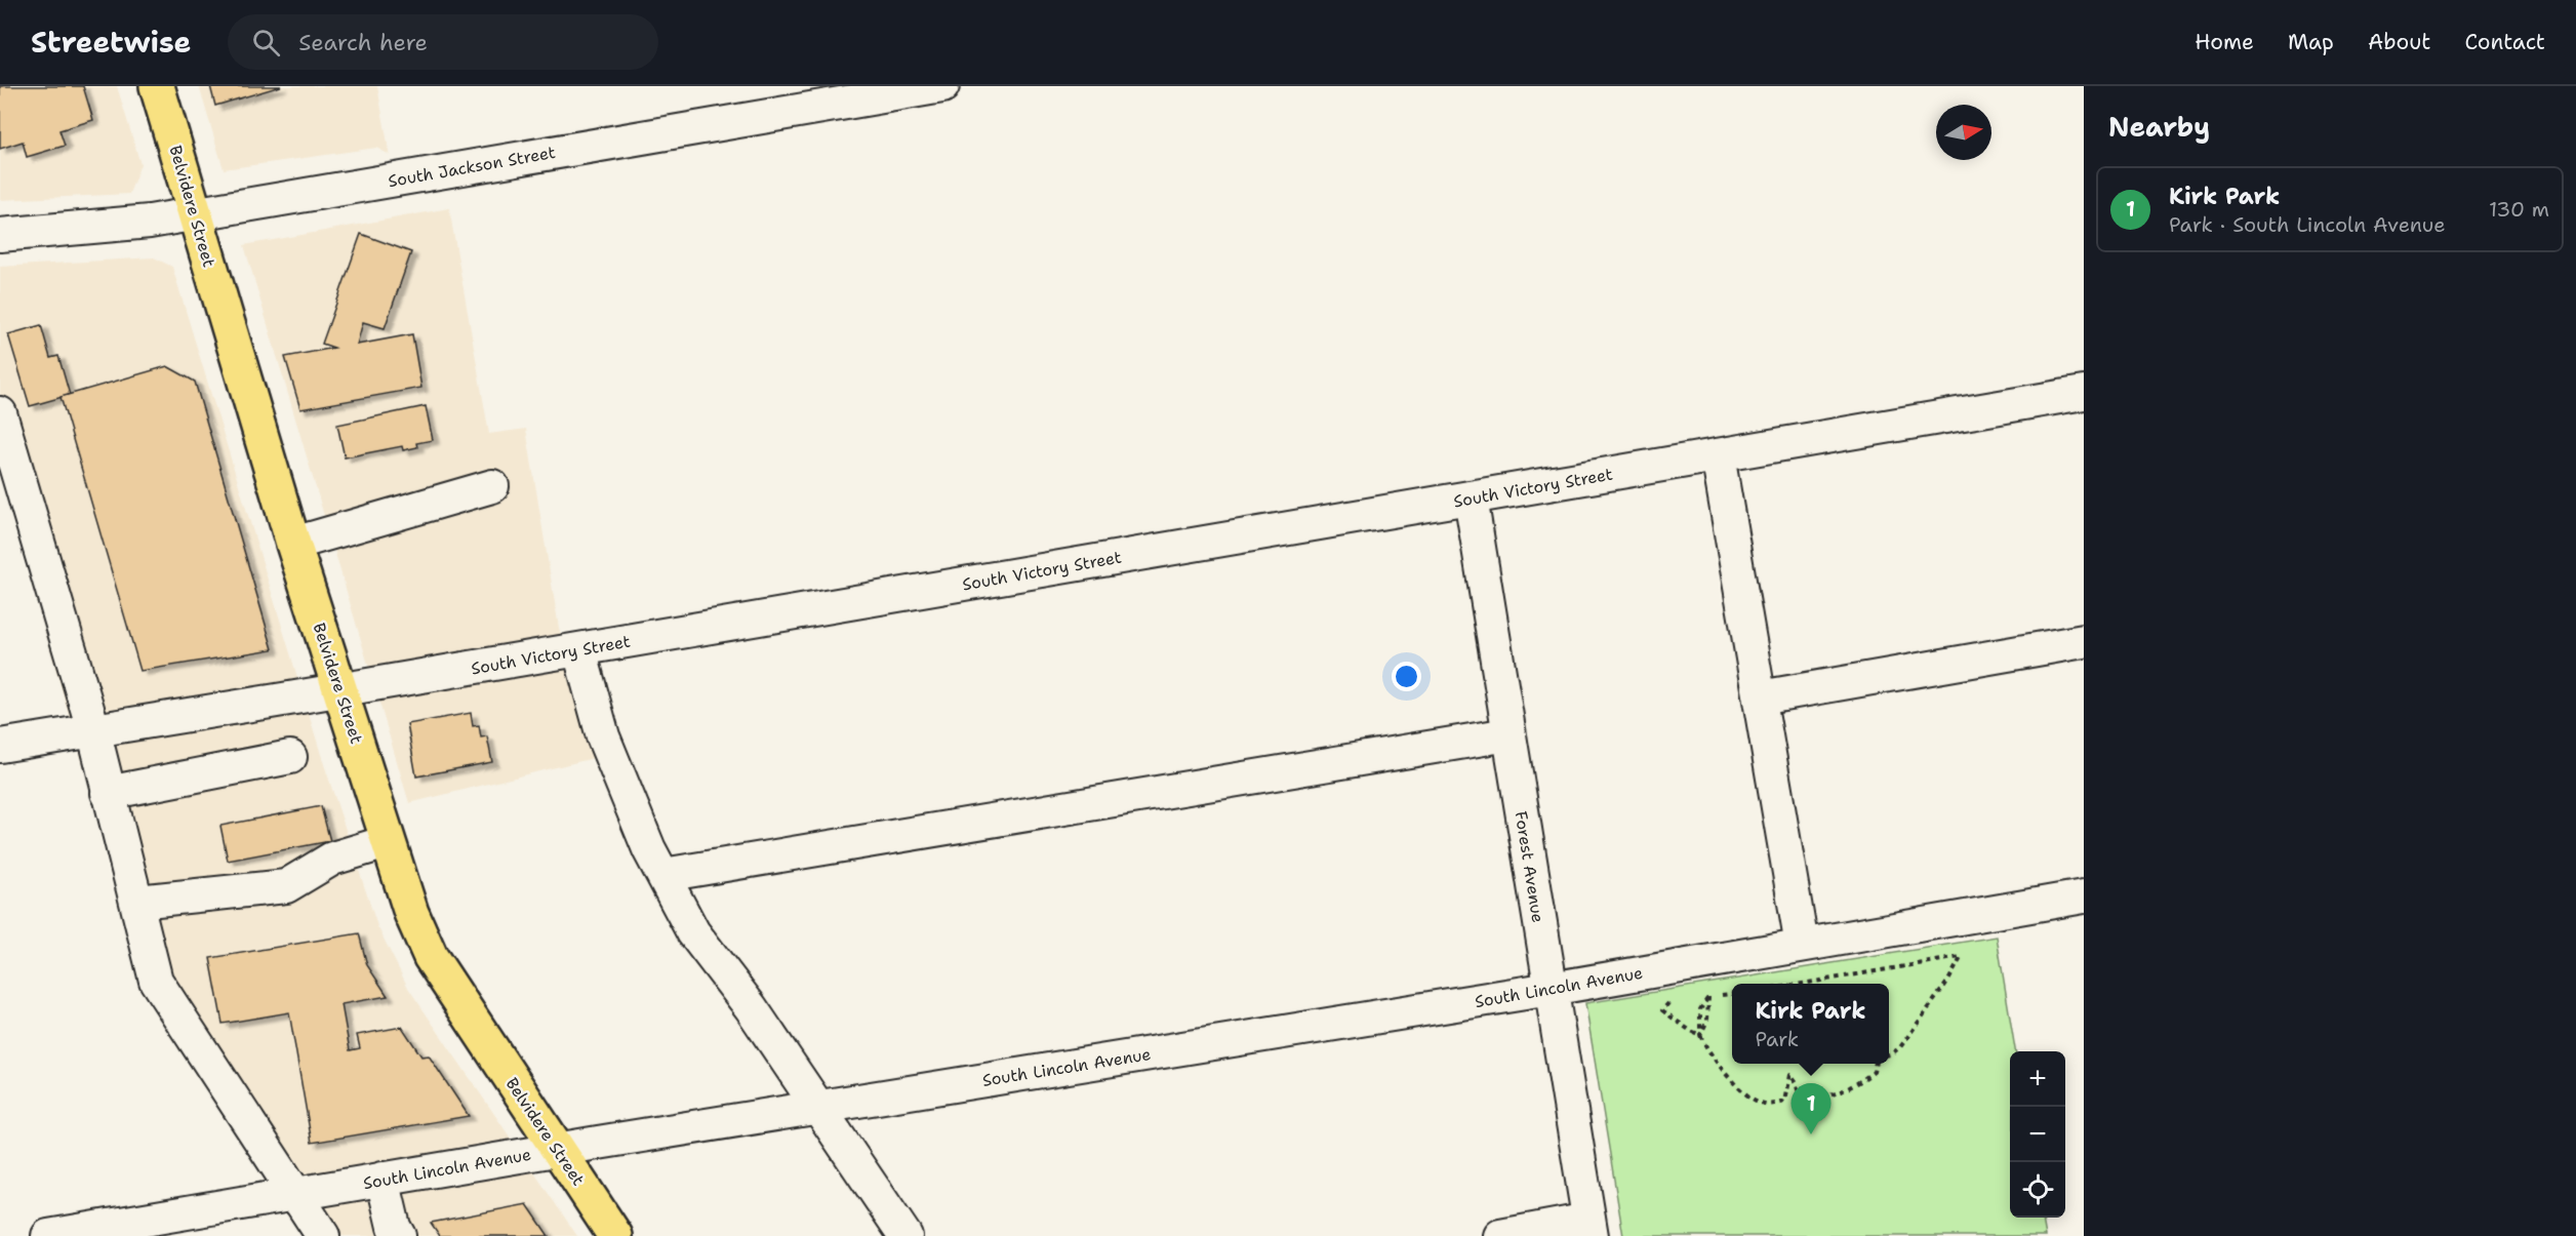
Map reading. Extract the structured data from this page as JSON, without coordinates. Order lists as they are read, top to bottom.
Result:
{
  "streets": {
    "main road": ["Belvidere Street"],
    "street": [
      "South Jackson Street",
      "South Victory Street",
      "Forest Avenue",
      "South Lincoln Avenue"
    ]
  },
  "crossings": [
    ["South Jackson Street", "Belvidere Street"],
    ["Belvidere Street", "South Victory Street"],
    ["Belvidere Street", "South Lincoln Avenue"],
    ["South Victory Street", "Forest Avenue"],
    ["Forest Avenue", "South Lincoln Avenue"]
  ],
  "north": "right",
  "page": {
    "header": "Streetwise",
    "search": "Search here",
    "nav": [
      "Home",
      "Map",
      "About",
      "Contact"
    ],
    "heading": "Nearby",
    "list": [
      {
        "mark": "1",
        "name": "Kirk Park",
        "note": "Park · South Lincoln Avenue",
        "value": "130 m"
      }
    ],
    "popup": ["Kirk Park", "Park"],
    "map_buttons": ["+", "−"],
    "pins": "1"
  }
}
